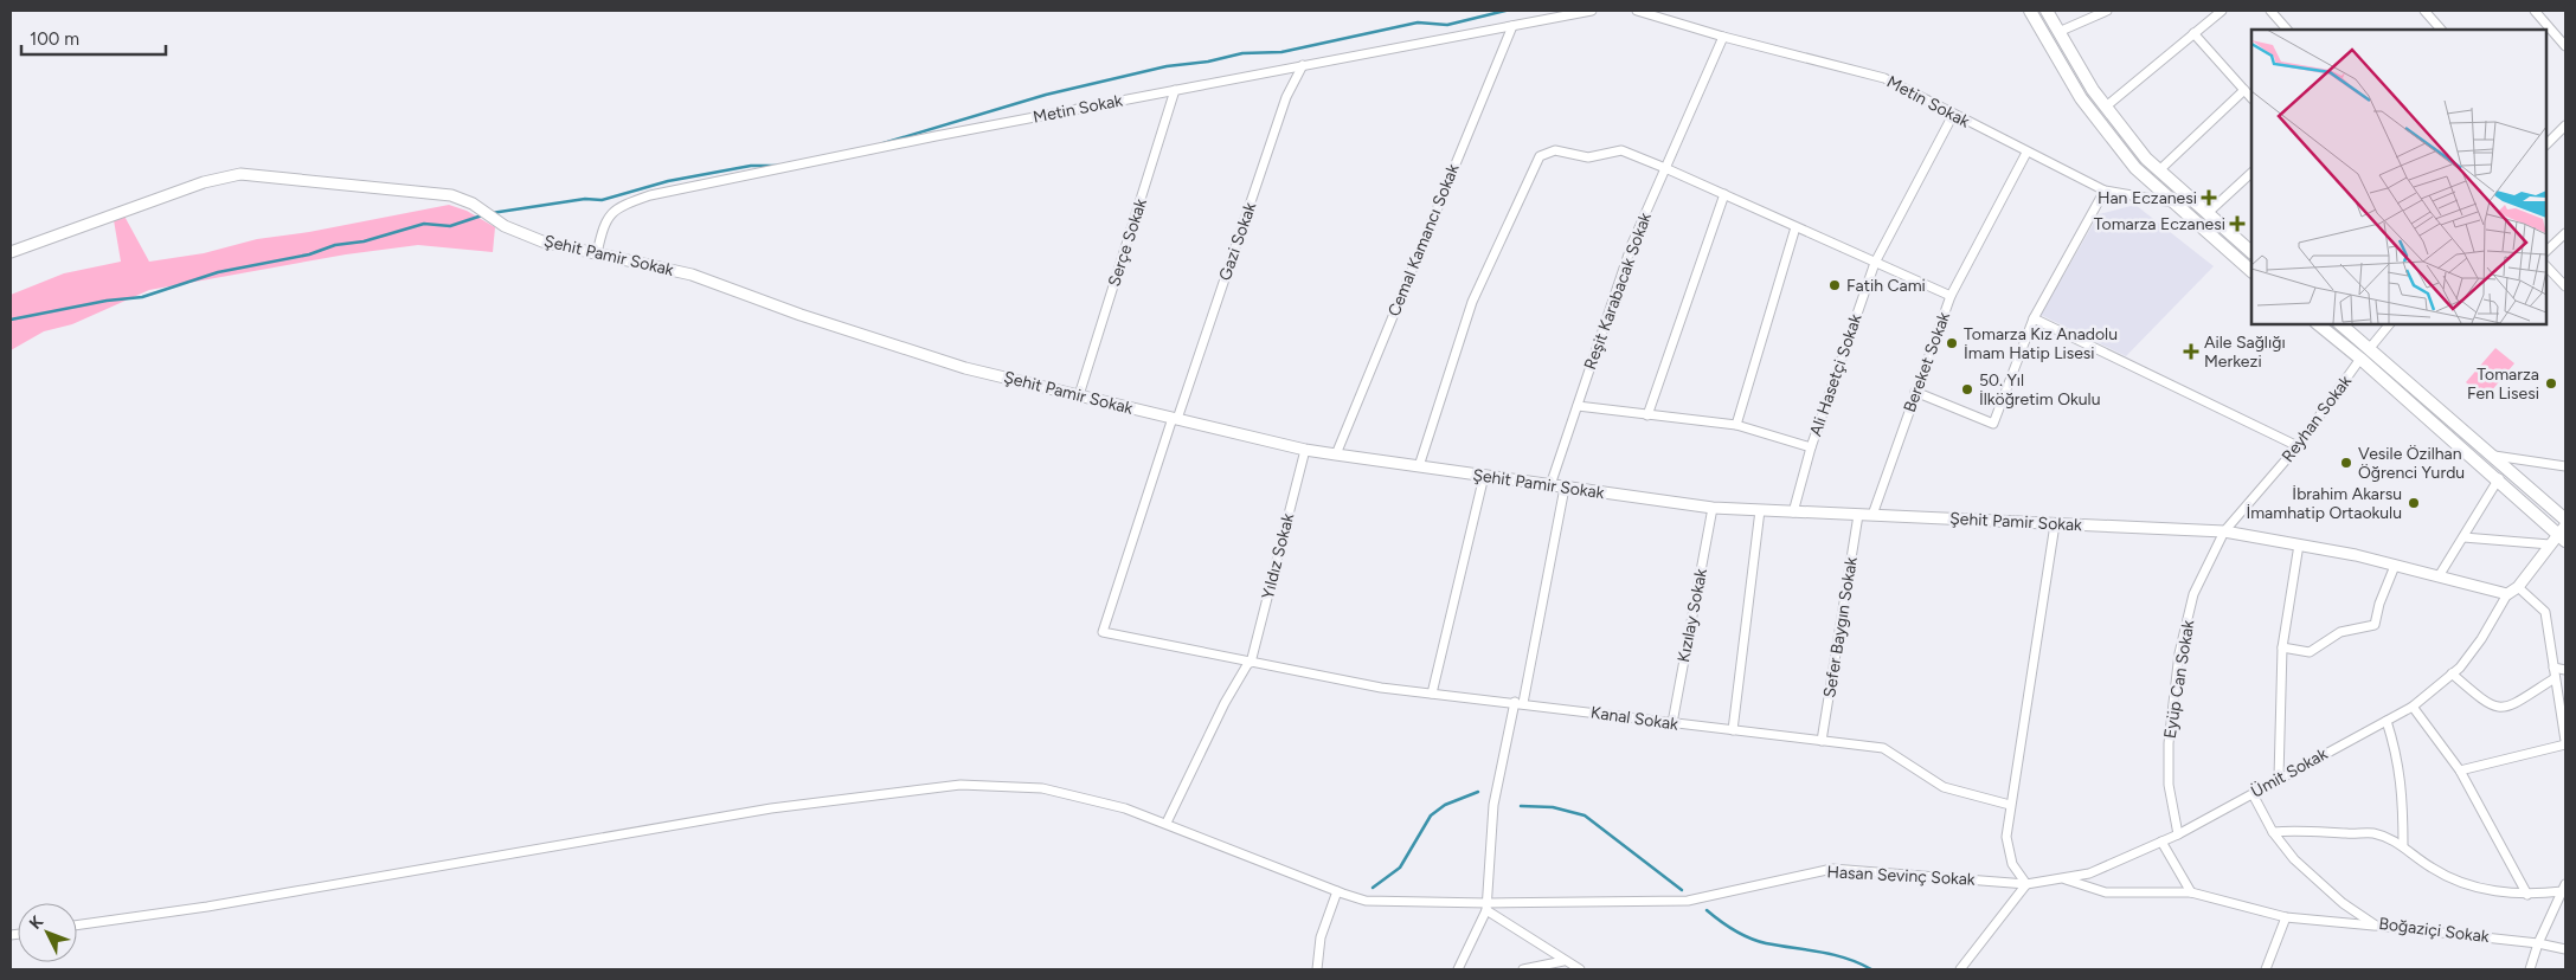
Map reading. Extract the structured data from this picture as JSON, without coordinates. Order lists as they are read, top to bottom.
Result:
{
  "streets": {
    "street": [
      "Metin Sokak",
      "Cemal Kamancı Sokak",
      "Gazi Sokak",
      "Serçe Sokak",
      "Şehit Pamir Sokak",
      "Reşit Karabacak Sokak",
      "Bereket Sokak",
      "Ali Hasetçi Sokak",
      "Reyhan Sokak",
      "Yıldız Sokak",
      "Kızılay Sokak",
      "Sefer Baygın Sokak",
      "Eyüp Can Sokak",
      "Kanal Sokak",
      "Ümit Sokak",
      "Hasan Sevinç Sokak",
      "Boğaziçi Sokak"
    ]
  },
  "crossings": [
    ["Metin Sokak", "Cemal Kamancı Sokak"],
    ["Metin Sokak", "Gazi Sokak"],
    ["Metin Sokak", "Serçe Sokak"],
    ["Metin Sokak", "Şehit Pamir Sokak"],
    ["Metin Sokak", "Reşit Karabacak Sokak"],
    ["Metin Sokak", "Bereket Sokak"],
    ["Metin Sokak", "Ali Hasetçi Sokak"],
    ["Cemal Kamancı Sokak", "Şehit Pamir Sokak"],
    ["Gazi Sokak", "Şehit Pamir Sokak"],
    ["Gazi Sokak", "Kanal Sokak"],
    ["Serçe Sokak", "Şehit Pamir Sokak"],
    ["Şehit Pamir Sokak", "Reşit Karabacak Sokak"],
    ["Şehit Pamir Sokak", "Bereket Sokak"],
    ["Şehit Pamir Sokak", "Ali Hasetçi Sokak"],
    ["Şehit Pamir Sokak", "Reyhan Sokak"],
    ["Şehit Pamir Sokak", "Yıldız Sokak"],
    ["Şehit Pamir Sokak", "Kızılay Sokak"],
    ["Şehit Pamir Sokak", "Sefer Baygın Sokak"],
    ["Şehit Pamir Sokak", "Eyüp Can Sokak"],
    ["Şehit Pamir Sokak", "Ümit Sokak"],
    ["Reyhan Sokak", "Eyüp Can Sokak"],
    ["Yıldız Sokak", "Kanal Sokak"],
    ["Kızılay Sokak", "Kanal Sokak"],
    ["Sefer Baygın Sokak", "Kanal Sokak"],
    ["Eyüp Can Sokak", "Ümit Sokak"],
    ["Ümit Sokak", "Hasan Sevinç Sokak"],
    ["Ümit Sokak", "Boğaziçi Sokak"]
  ],
  "places": {
    "health": ["Han Eczanesi", "Tomarza Eczanesi", "Aile Sağlığı Merkezi"],
    "other": [
      "Fatih Cami",
      "Tomarza Kız Anadolu İmam Hatip Lisesi",
      "Tomarza Fen Lisesi",
      "50. Yıl İlköğretim Okulu",
      "Vesile Özilhan Öğrenci Yurdu",
      "İbrahim Akarsu İmamhatip Ortaokulu"
    ]
  },
  "scale_bar": "100 m",
  "north": "top left"
}
